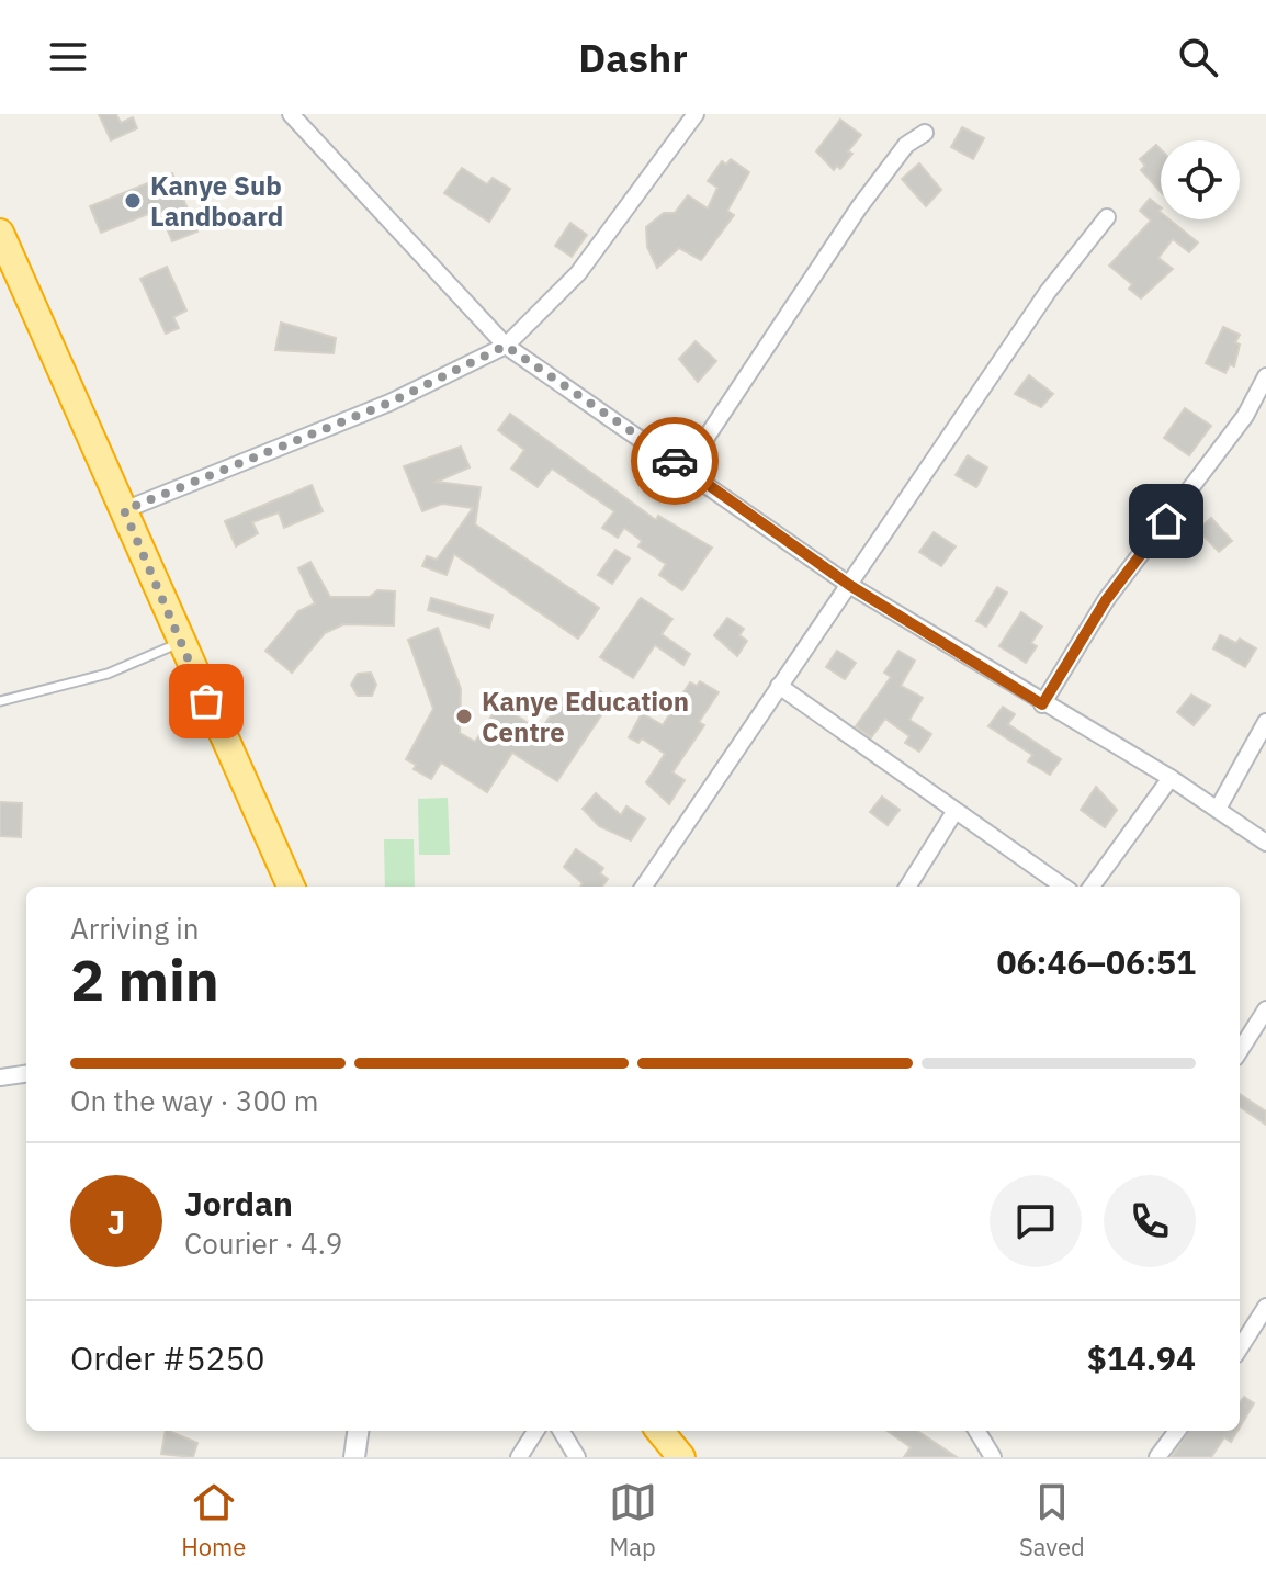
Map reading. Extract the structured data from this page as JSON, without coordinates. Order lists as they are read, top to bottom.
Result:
{
  "places": ["Kanye Sub Landboard", "Kanye Education Centre"],
  "page": {
    "header": "Dashr",
    "heading": ["2 min", "Arriving in", "06:46–06:51"],
    "panel": [
      "Jordan",
      "Courier · 4.9",
      "Order #5250",
      "$14.94"
    ],
    "bar": "On the way · 300 m",
    "round": "J",
    "tabs": ["Home", "Map", "Saved"]
  }
}
